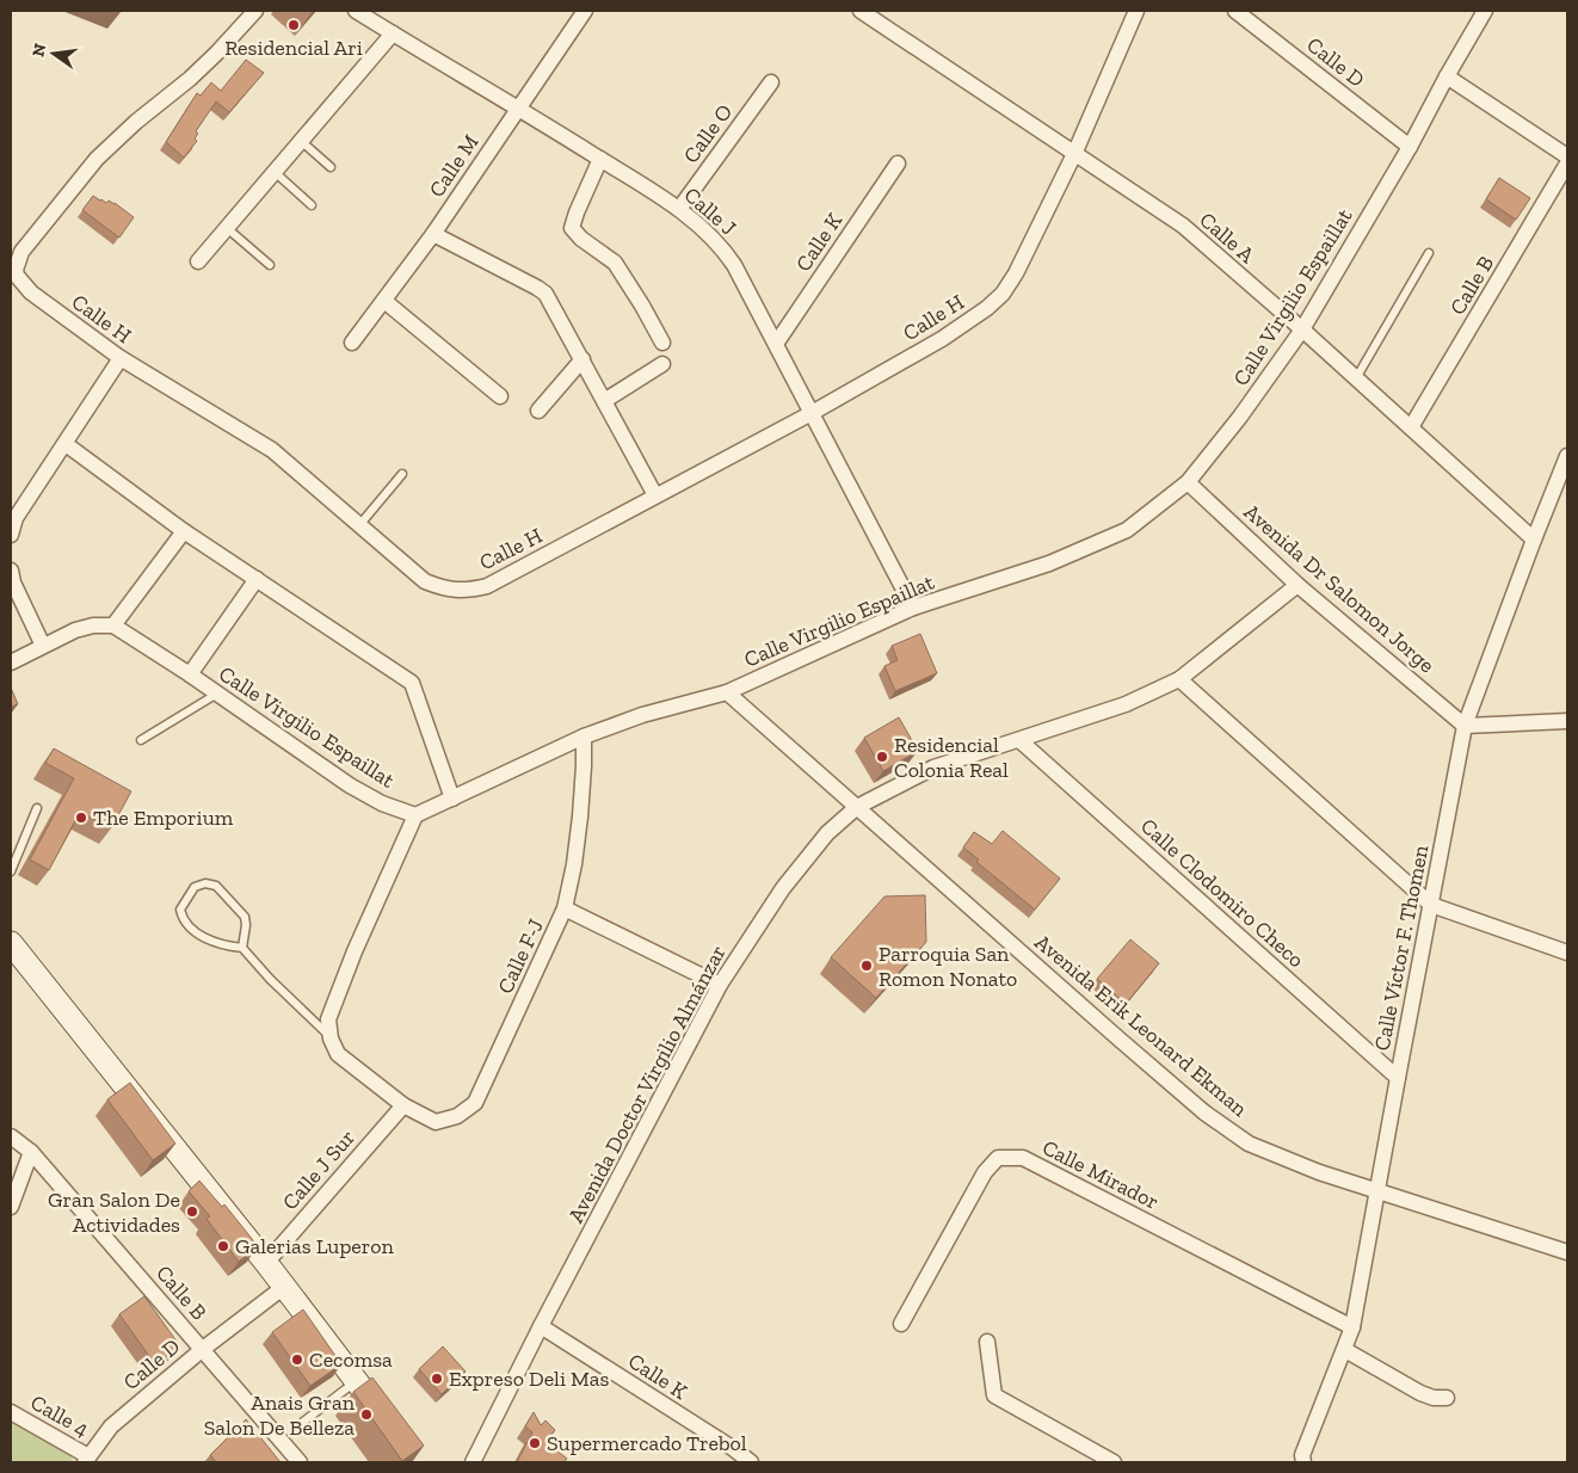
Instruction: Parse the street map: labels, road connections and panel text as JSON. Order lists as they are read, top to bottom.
{
  "streets": {
    "street": [
      "Calle D",
      "Calle O",
      "Calle M",
      "Calle J",
      "Calle A",
      "Calle K",
      "Calle B",
      "Calle Virgilio Espaillat",
      "Calle H",
      "Avenida Dr Salomon Jorge",
      "Calle Clodomiro Checo",
      "Calle Víctor F. Thomen",
      "Calle F-J",
      "Avenida Erik Leonard Ekman",
      "Avenida Doctor Virgilio Almánzar",
      "Calle J Sur",
      "Calle Mirador",
      "Calle 4"
    ]
  },
  "crossings": [
    ["Calle D", "Calle B"],
    ["Calle D", "Calle Virgilio Espaillat"],
    ["Calle D", "Calle 4"],
    ["Calle O", "Calle J"],
    ["Calle M", "Calle J"],
    ["Calle J", "Calle K"],
    ["Calle J", "Calle Virgilio Espaillat"],
    ["Calle J", "Calle H"],
    ["Calle A", "Calle B"],
    ["Calle A", "Calle Virgilio Espaillat"],
    ["Calle A", "Calle H"],
    ["Calle A", "Calle Víctor F. Thomen"],
    ["Calle K", "Avenida Doctor Virgilio Almánzar"],
    ["Calle Virgilio Espaillat", "Avenida Dr Salomon Jorge"],
    ["Calle Virgilio Espaillat", "Calle F-J"],
    ["Calle Virgilio Espaillat", "Avenida Erik Leonard Ekman"],
    ["Avenida Dr Salomon Jorge", "Calle Víctor F. Thomen"],
    ["Avenida Dr Salomon Jorge", "Avenida Doctor Virgilio Almánzar"],
    ["Calle Clodomiro Checo", "Calle Víctor F. Thomen"],
    ["Calle Clodomiro Checo", "Avenida Doctor Virgilio Almánzar"],
    ["Calle Víctor F. Thomen", "Avenida Erik Leonard Ekman"],
    ["Calle Víctor F. Thomen", "Calle Mirador"],
    ["Calle F-J", "Calle J Sur"],
    ["Avenida Erik Leonard Ekman", "Avenida Doctor Virgilio Almánzar"]
  ],
  "places": [
    "Residencial Ari",
    "Residencial Colonia Real",
    "The Emporium",
    "Parroquia San Romon Nonato",
    "Gran Salon De Actividades",
    "Galerias Luperon",
    "Cecomsa",
    "Expreso Deli Mas",
    "Anais Gran Salon De Belleza",
    "Supermercado Trebol"
  ],
  "north": "left"
}
